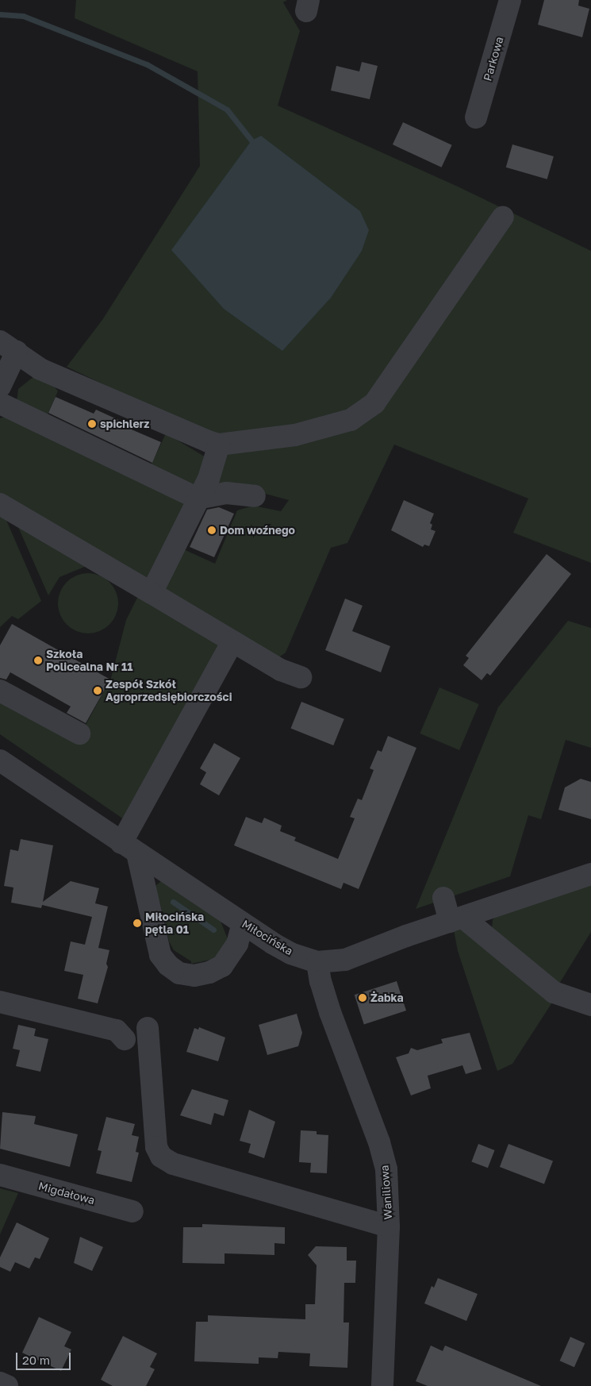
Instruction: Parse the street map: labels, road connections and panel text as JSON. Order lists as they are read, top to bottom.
{
  "streets": {
    "street": [
      "Parkowa",
      "Miłocińska",
      "Waniliowa",
      "Migdałowa"
    ]
  },
  "crossings": [
    ["Miłocińska", "Waniliowa"]
  ],
  "places": [
    "spichlerz",
    "Dom woźnego",
    "Szkoła Policealna Nr 11",
    "Zespół Szkół Agroprzedsiębiorczości",
    "Miłocińska pętla 01",
    "Żabka"
  ],
  "scale_bar": "20 m"
}
